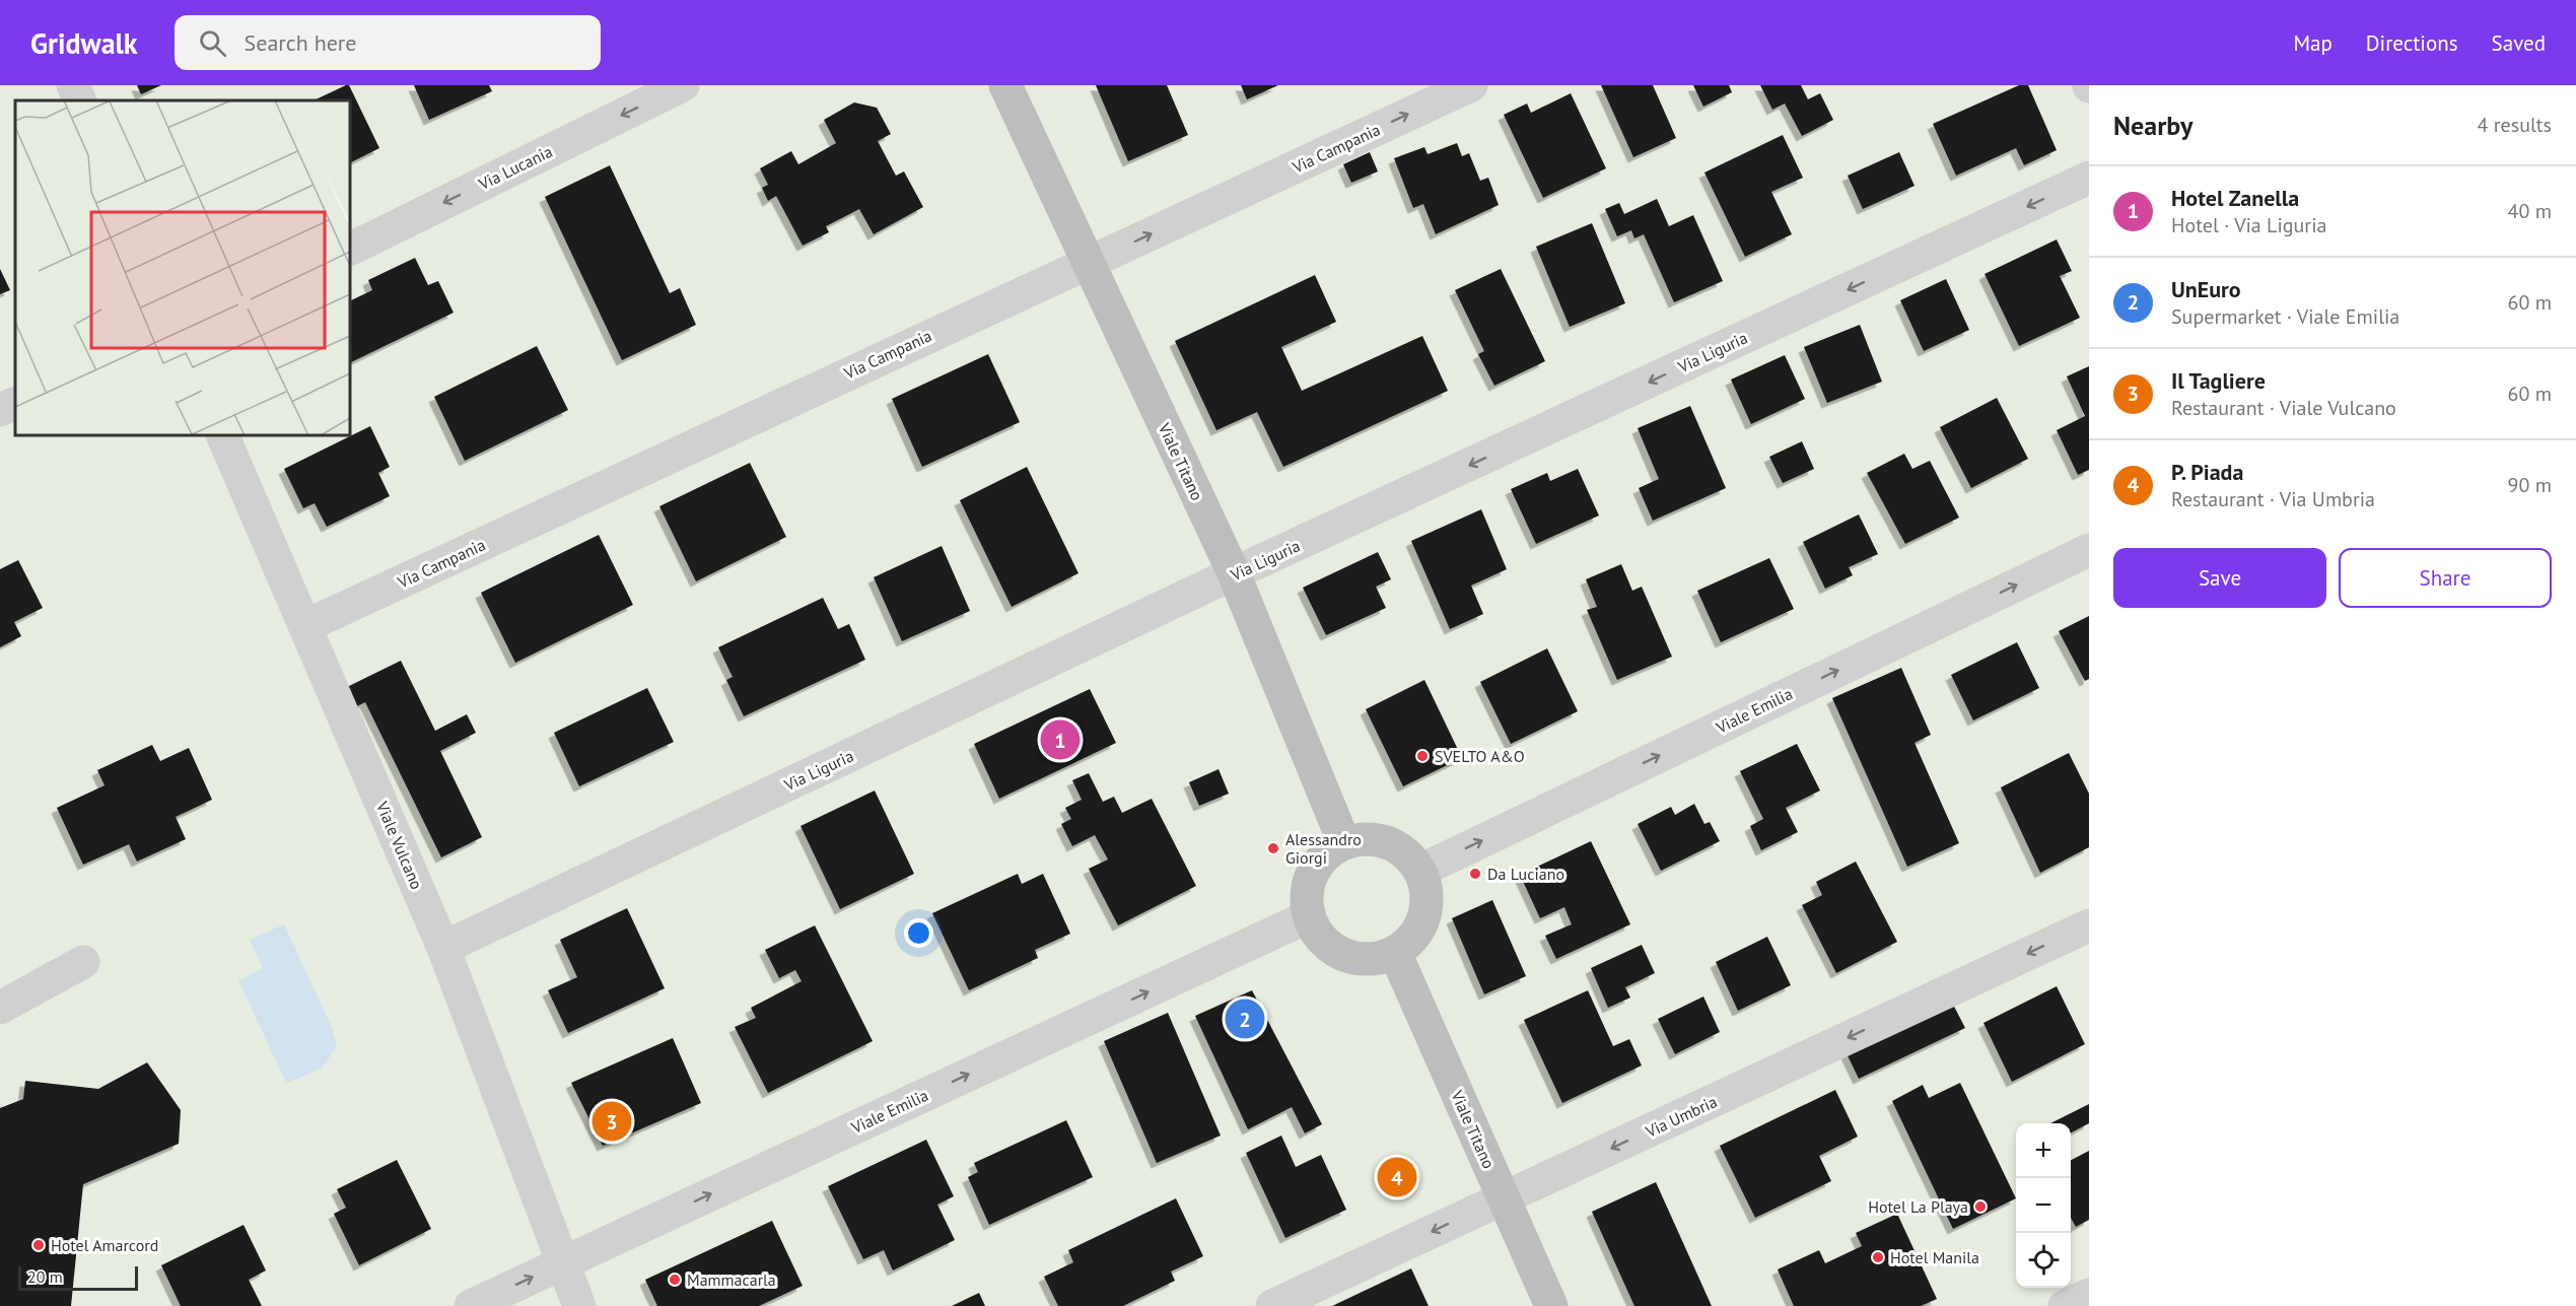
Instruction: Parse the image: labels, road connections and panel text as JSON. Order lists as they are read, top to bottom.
{
  "streets": {
    "street": [
      "Via Campania",
      "Via Lucania",
      "Via Liguria",
      "Viale Titano",
      "Viale Emilia",
      "Viale Vulcano",
      "Via Umbria"
    ]
  },
  "crossings": [
    ["Via Campania", "Viale Titano"],
    ["Via Campania", "Viale Vulcano"],
    ["Via Liguria", "Viale Titano"],
    ["Via Liguria", "Viale Vulcano"],
    ["Viale Titano", "Viale Emilia"],
    ["Viale Titano", "Via Umbria"],
    ["Viale Emilia", "Viale Vulcano"]
  ],
  "one_way": [
    "Via Lucania",
    "Via Liguria",
    "Viale Emilia",
    "Via Umbria"
  ],
  "places": [
    "SVELTO A&O",
    "Alessandro Giorgi",
    "Da Luciano",
    "Hotel La Playa",
    "Hotel Amarcord",
    "Hotel Manila",
    "Mammacarla"
  ],
  "scale_bar": "20 m",
  "page": {
    "header": "Gridwalk",
    "search": "Search here",
    "nav": ["Map", "Directions", "Saved"],
    "heading": ["Nearby", "4 results"],
    "list": [
      {
        "mark": "1",
        "name": "Hotel Zanella",
        "note": "Hotel · Via Liguria",
        "value": "40 m"
      },
      {
        "mark": "2",
        "name": "UnEuro",
        "note": "Supermarket · Viale Emilia",
        "value": "60 m"
      },
      {
        "mark": "3",
        "name": "Il Tagliere",
        "note": "Restaurant · Viale Vulcano",
        "value": "60 m"
      },
      {
        "mark": "4",
        "name": "P. Piada",
        "note": "Restaurant · Via Umbria",
        "value": "90 m"
      }
    ],
    "buttons": ["Save", "Share"],
    "pins": [
      "1",
      "2",
      "3",
      "4"
    ],
    "map_buttons": ["+", "−"],
    "scale": "20 m"
  }
}
